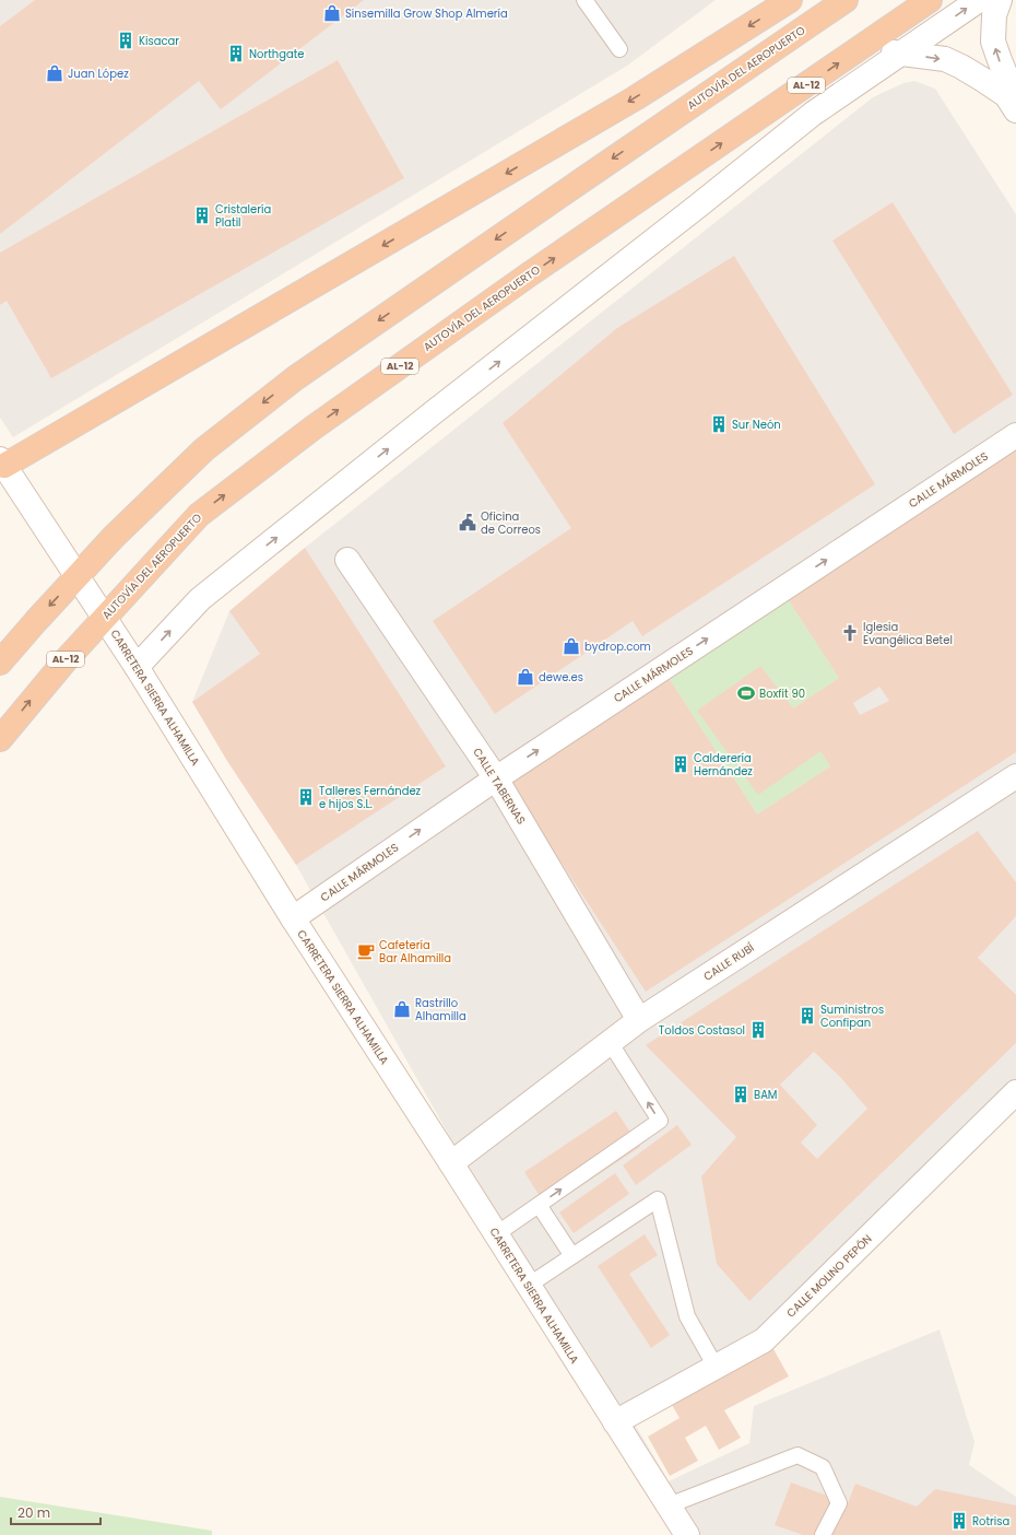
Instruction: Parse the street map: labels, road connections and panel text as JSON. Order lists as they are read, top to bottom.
{
  "streets": {
    "highway": ["AUTOVÍA DEL AEROPUERTO", "AL-12"],
    "street": [
      "CALLE MÁRMOLES",
      "CARRETERA SIERRA ALHAMILLA",
      "CALLE TABERNAS",
      "CALLE RUBÍ",
      "CALLE MOLINO PEPÓN"
    ]
  },
  "crossings": [
    ["AUTOVÍA DEL AEROPUERTO", "CARRETERA SIERRA ALHAMILLA"],
    ["CALLE MÁRMOLES", "CARRETERA SIERRA ALHAMILLA"],
    ["CALLE MÁRMOLES", "CALLE TABERNAS"],
    ["CARRETERA SIERRA ALHAMILLA", "CALLE RUBÍ"],
    ["CARRETERA SIERRA ALHAMILLA", "CALLE MOLINO PEPÓN"],
    ["CALLE TABERNAS", "CALLE RUBÍ"]
  ],
  "one_way": ["CALLE MÁRMOLES"],
  "places": {
    "shop": [
      "Sinsemilla Grow Shop Almería",
      "Juan López",
      "bydrop.com",
      "dewe.es",
      "Rastrillo Alhamilla"
    ],
    "building": [
      "Kisacar",
      "Northgate",
      "Cristalería Platil",
      "Sur Neón",
      "Calderería Hernández",
      "Talleres Fernández e hijos S.L.",
      "Suministros Confipan",
      "Toldos Costasol",
      "BAM",
      "Rotrisa"
    ],
    "public building": ["Oficina de Correos"],
    "church": ["Iglesia Evangélica Betel"],
    "sports": ["Boxfit 90"],
    "cafe": ["Cafetería Bar Alhamilla"]
  },
  "scale_bar": "20 m"
}
